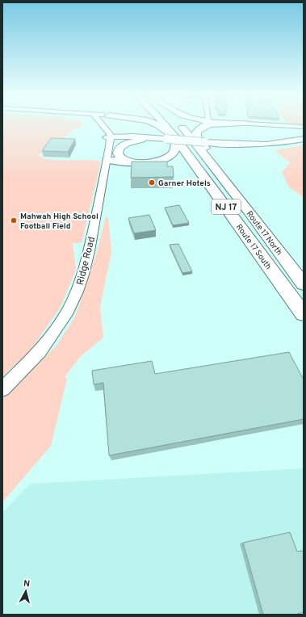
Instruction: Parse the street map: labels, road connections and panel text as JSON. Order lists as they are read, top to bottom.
{
  "streets": {
    "highway": ["NJ 17", "Route 17 North", "Route 17 South"],
    "street": ["Ridge Road"]
  },
  "places": ["Garner Hotels", "Mahwah High School Football Field"],
  "north": "top"
}
